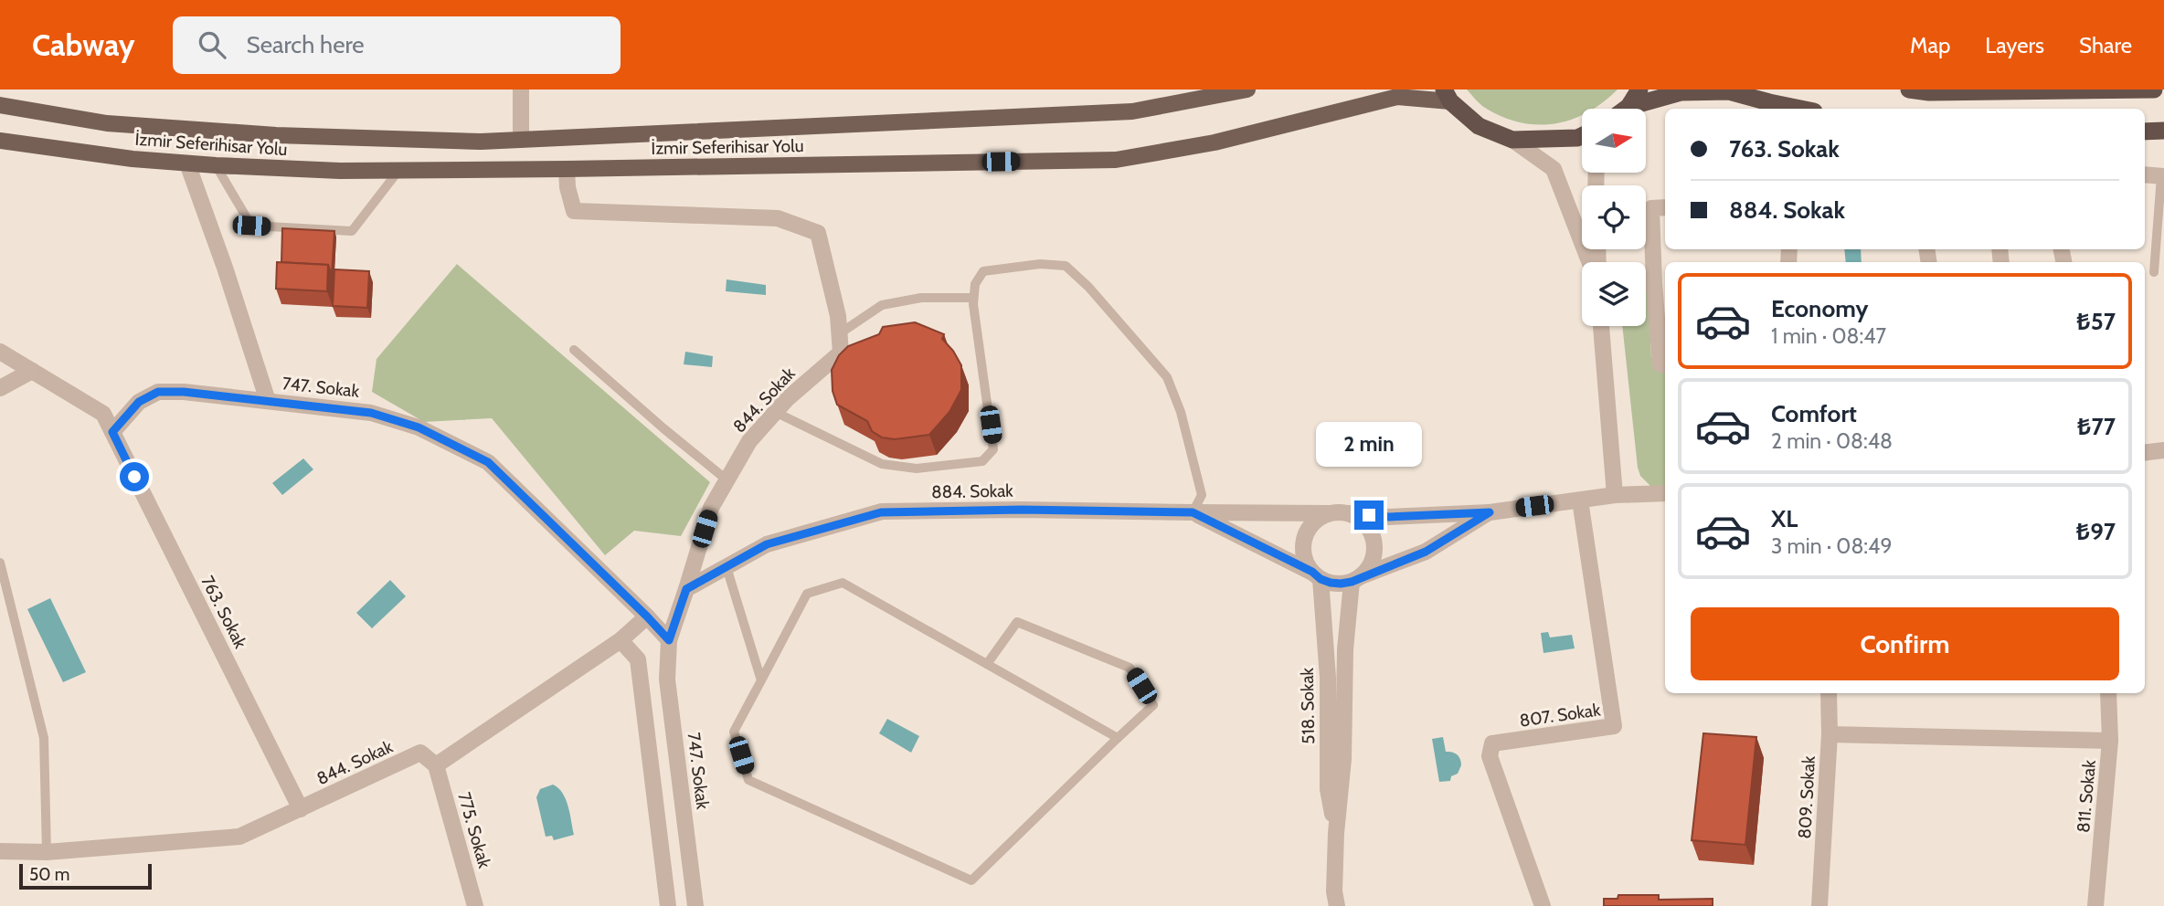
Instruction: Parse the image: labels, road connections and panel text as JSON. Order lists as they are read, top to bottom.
{
  "streets": {
    "main road": ["İzmir Seferihisar Yolu"],
    "street": [
      "747. Sokak",
      "844. Sokak",
      "884. Sokak",
      "763. Sokak",
      "518. Sokak",
      "807. Sokak",
      "811. Sokak",
      "809. Sokak",
      "775. Sokak"
    ]
  },
  "crossings": [
    ["747. Sokak", "763. Sokak"],
    ["844. Sokak", "884. Sokak"],
    ["844. Sokak", "763. Sokak"],
    ["844. Sokak", "775. Sokak"],
    ["884. Sokak", "518. Sokak"]
  ],
  "scale_bar": "50 m",
  "north": "right",
  "page": {
    "header": "Cabway",
    "search": "Search here",
    "nav": ["Map", "Layers", "Share"],
    "banner": ["763. Sokak", "884. Sokak"],
    "list": [
      {
        "name": "Economy",
        "note": "1 min · 08:47",
        "value": "₺57"
      },
      {
        "name": "Comfort",
        "note": "2 min · 08:48",
        "value": "₺77"
      },
      {
        "name": "XL",
        "note": "3 min · 08:49",
        "value": "₺97"
      }
    ],
    "bubble": "2 min",
    "buttons": "Confirm",
    "scale": "50 m"
  }
}
